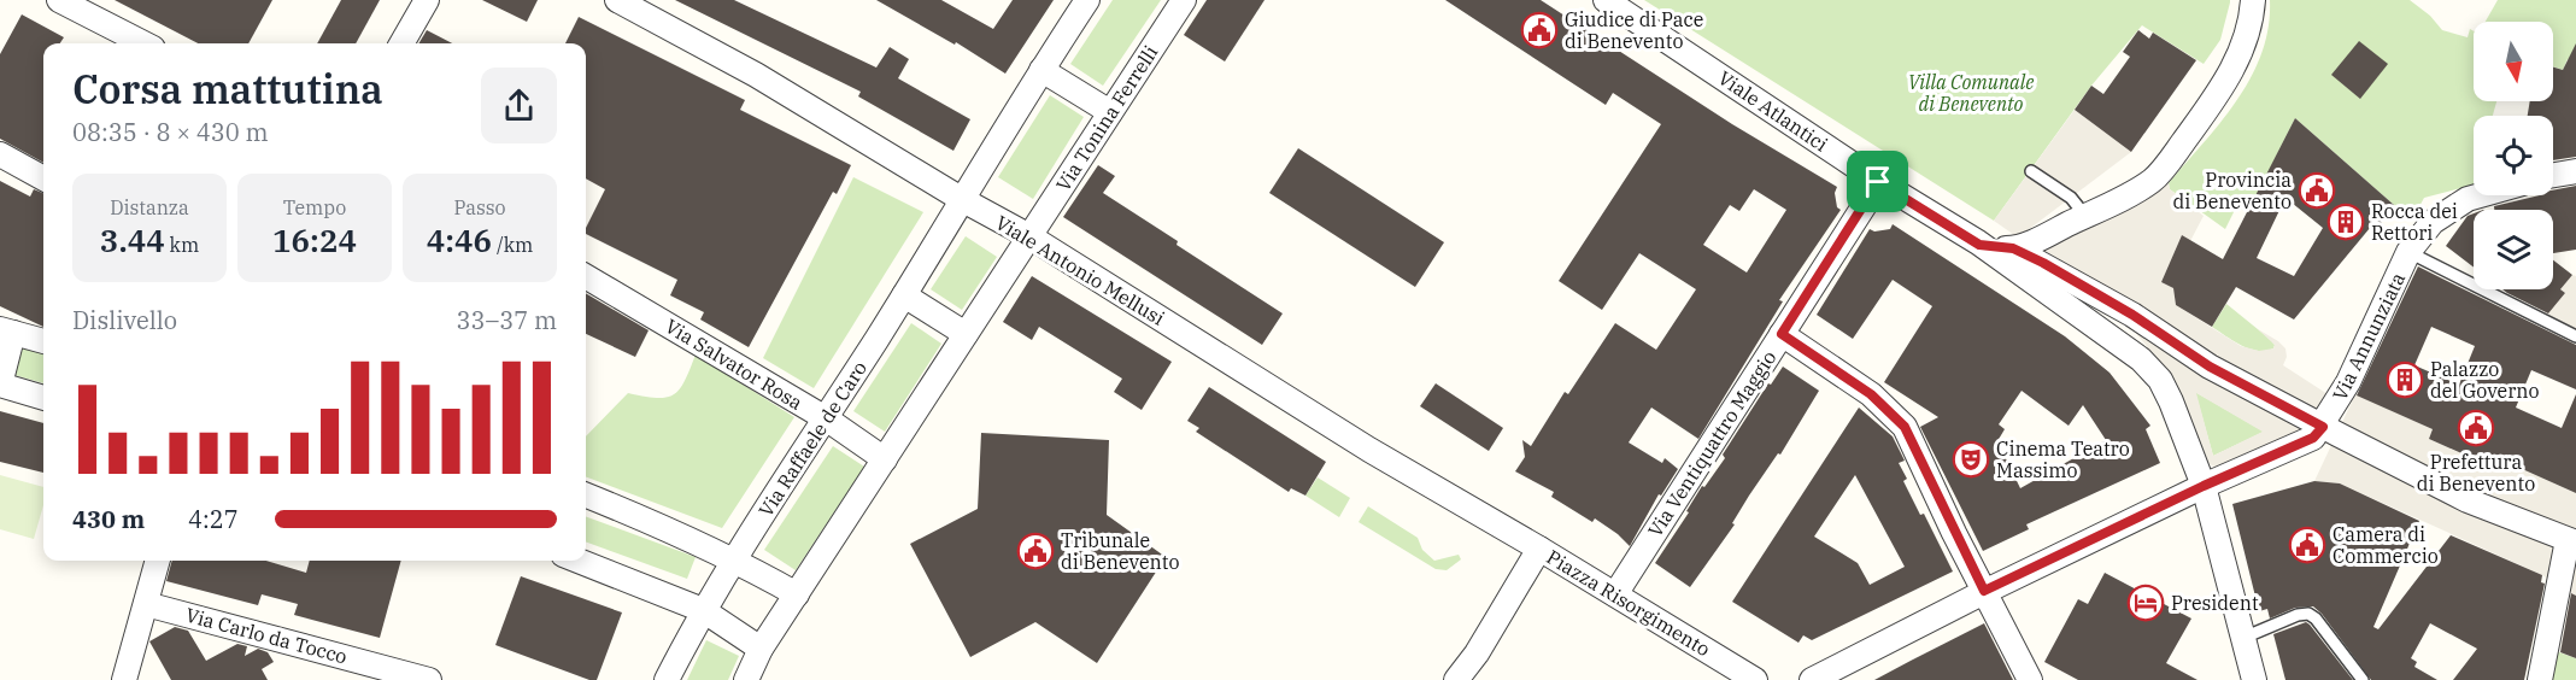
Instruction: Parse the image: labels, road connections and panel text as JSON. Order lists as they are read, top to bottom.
{
  "streets": {
    "street": [
      "Viale Atlantici",
      "Via Tonina Ferrelli",
      "Viale Antonio Mellusi",
      "Via Annunziata",
      "Via Salvator Rosa",
      "Via Raffaele de Caro",
      "Via Ventiquattro Maggio",
      "Piazza Risorgimento",
      "Via Carlo da Tocco"
    ]
  },
  "crossings": [
    ["Viale Atlantici", "Via Ventiquattro Maggio"],
    ["Via Tonina Ferrelli", "Viale Antonio Mellusi"],
    ["Viale Antonio Mellusi", "Via Raffaele de Caro"],
    ["Viale Antonio Mellusi", "Piazza Risorgimento"],
    ["Via Salvator Rosa", "Via Raffaele de Caro"],
    ["Via Ventiquattro Maggio", "Piazza Risorgimento"]
  ],
  "parks": ["Villa Comunale di Benevento"],
  "places": {
    "public building": [
      "Giudice di Pace di Benevento",
      "Provincia di Benevento",
      "Prefettura di Benevento",
      "Camera di Commercio",
      "Tribunale di Benevento"
    ],
    "building": ["Rocca dei Rettori", "Palazzo del Governo"],
    "theatre": ["Cinema Teatro Massimo"],
    "hotel": ["President"]
  },
  "north": "bottom",
  "page": {
    "heading": ["Corsa mattutina", "08:35 · 8 × 430 m"],
    "stats": [
      ["Distanza", "3.44 km"],
      ["Tempo", "16:24"],
      ["Passo", "4:46 /km"]
    ],
    "chart": ["Dislivello", "33–37 m"],
    "list": [
      {
        "name": "430 m",
        "note": "4:27"
      }
    ]
  }
}
